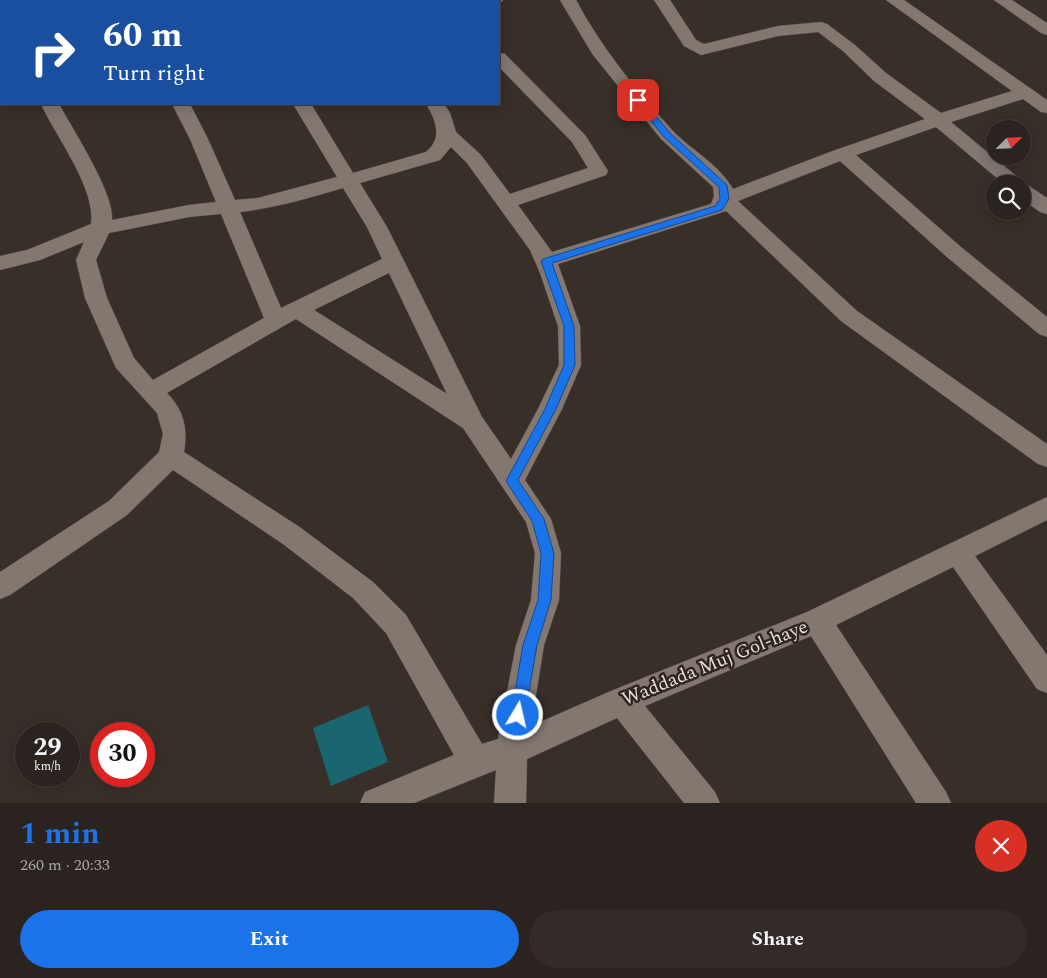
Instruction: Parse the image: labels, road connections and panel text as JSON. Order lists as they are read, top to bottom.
{
  "streets": {
    "street": ["Waddada Muj Gol-haye"]
  },
  "north": "top right",
  "page": {
    "turn": ["60 m", "Turn right"],
    "speed": "29 km/h",
    "limit": "30",
    "heading": ["1 min", "260 m · 20:33"],
    "buttons": ["Exit", "Share"]
  }
}
